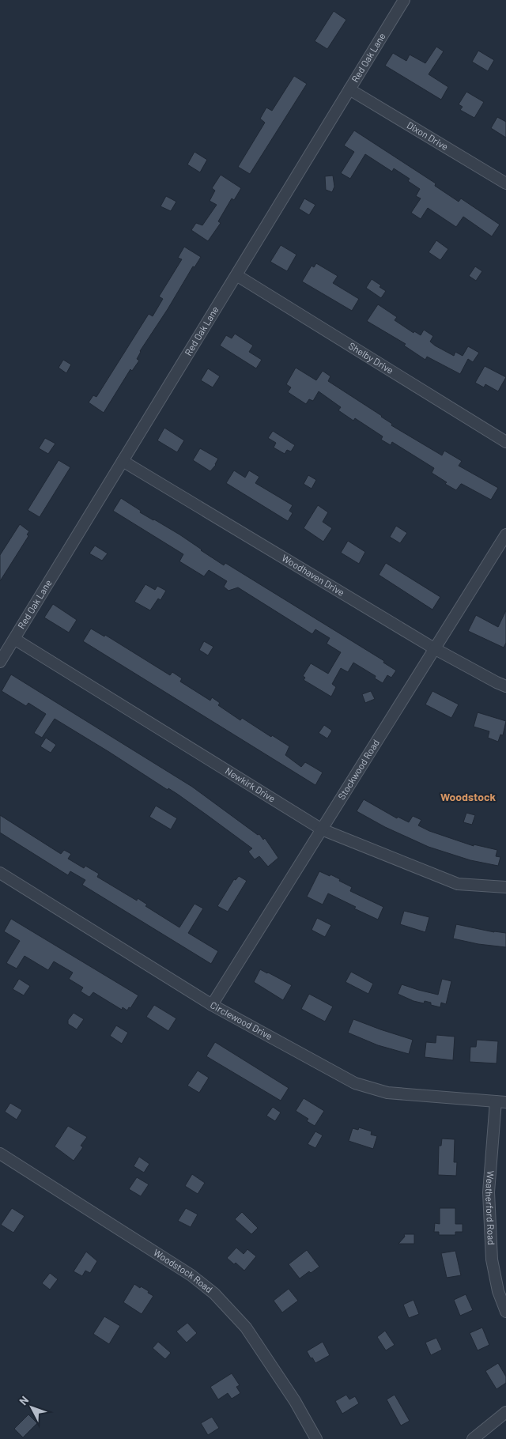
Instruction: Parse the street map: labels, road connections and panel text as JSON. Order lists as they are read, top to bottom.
{
  "streets": {
    "street": [
      "Red Oak Lane",
      "Dixon Drive",
      "Shelby Drive",
      "Woodhaven Drive",
      "Stockwood Road",
      "Newkirk Drive",
      "Circlewood Drive",
      "Weatherford Road",
      "Woodstock Road"
    ]
  },
  "crossings": [
    ["Red Oak Lane", "Dixon Drive"],
    ["Red Oak Lane", "Shelby Drive"],
    ["Red Oak Lane", "Woodhaven Drive"],
    ["Red Oak Lane", "Newkirk Drive"],
    ["Woodhaven Drive", "Stockwood Road"],
    ["Stockwood Road", "Newkirk Drive"],
    ["Stockwood Road", "Circlewood Drive"],
    ["Circlewood Drive", "Weatherford Road"]
  ],
  "districts": ["Woodstock"],
  "north": "top left"
}
